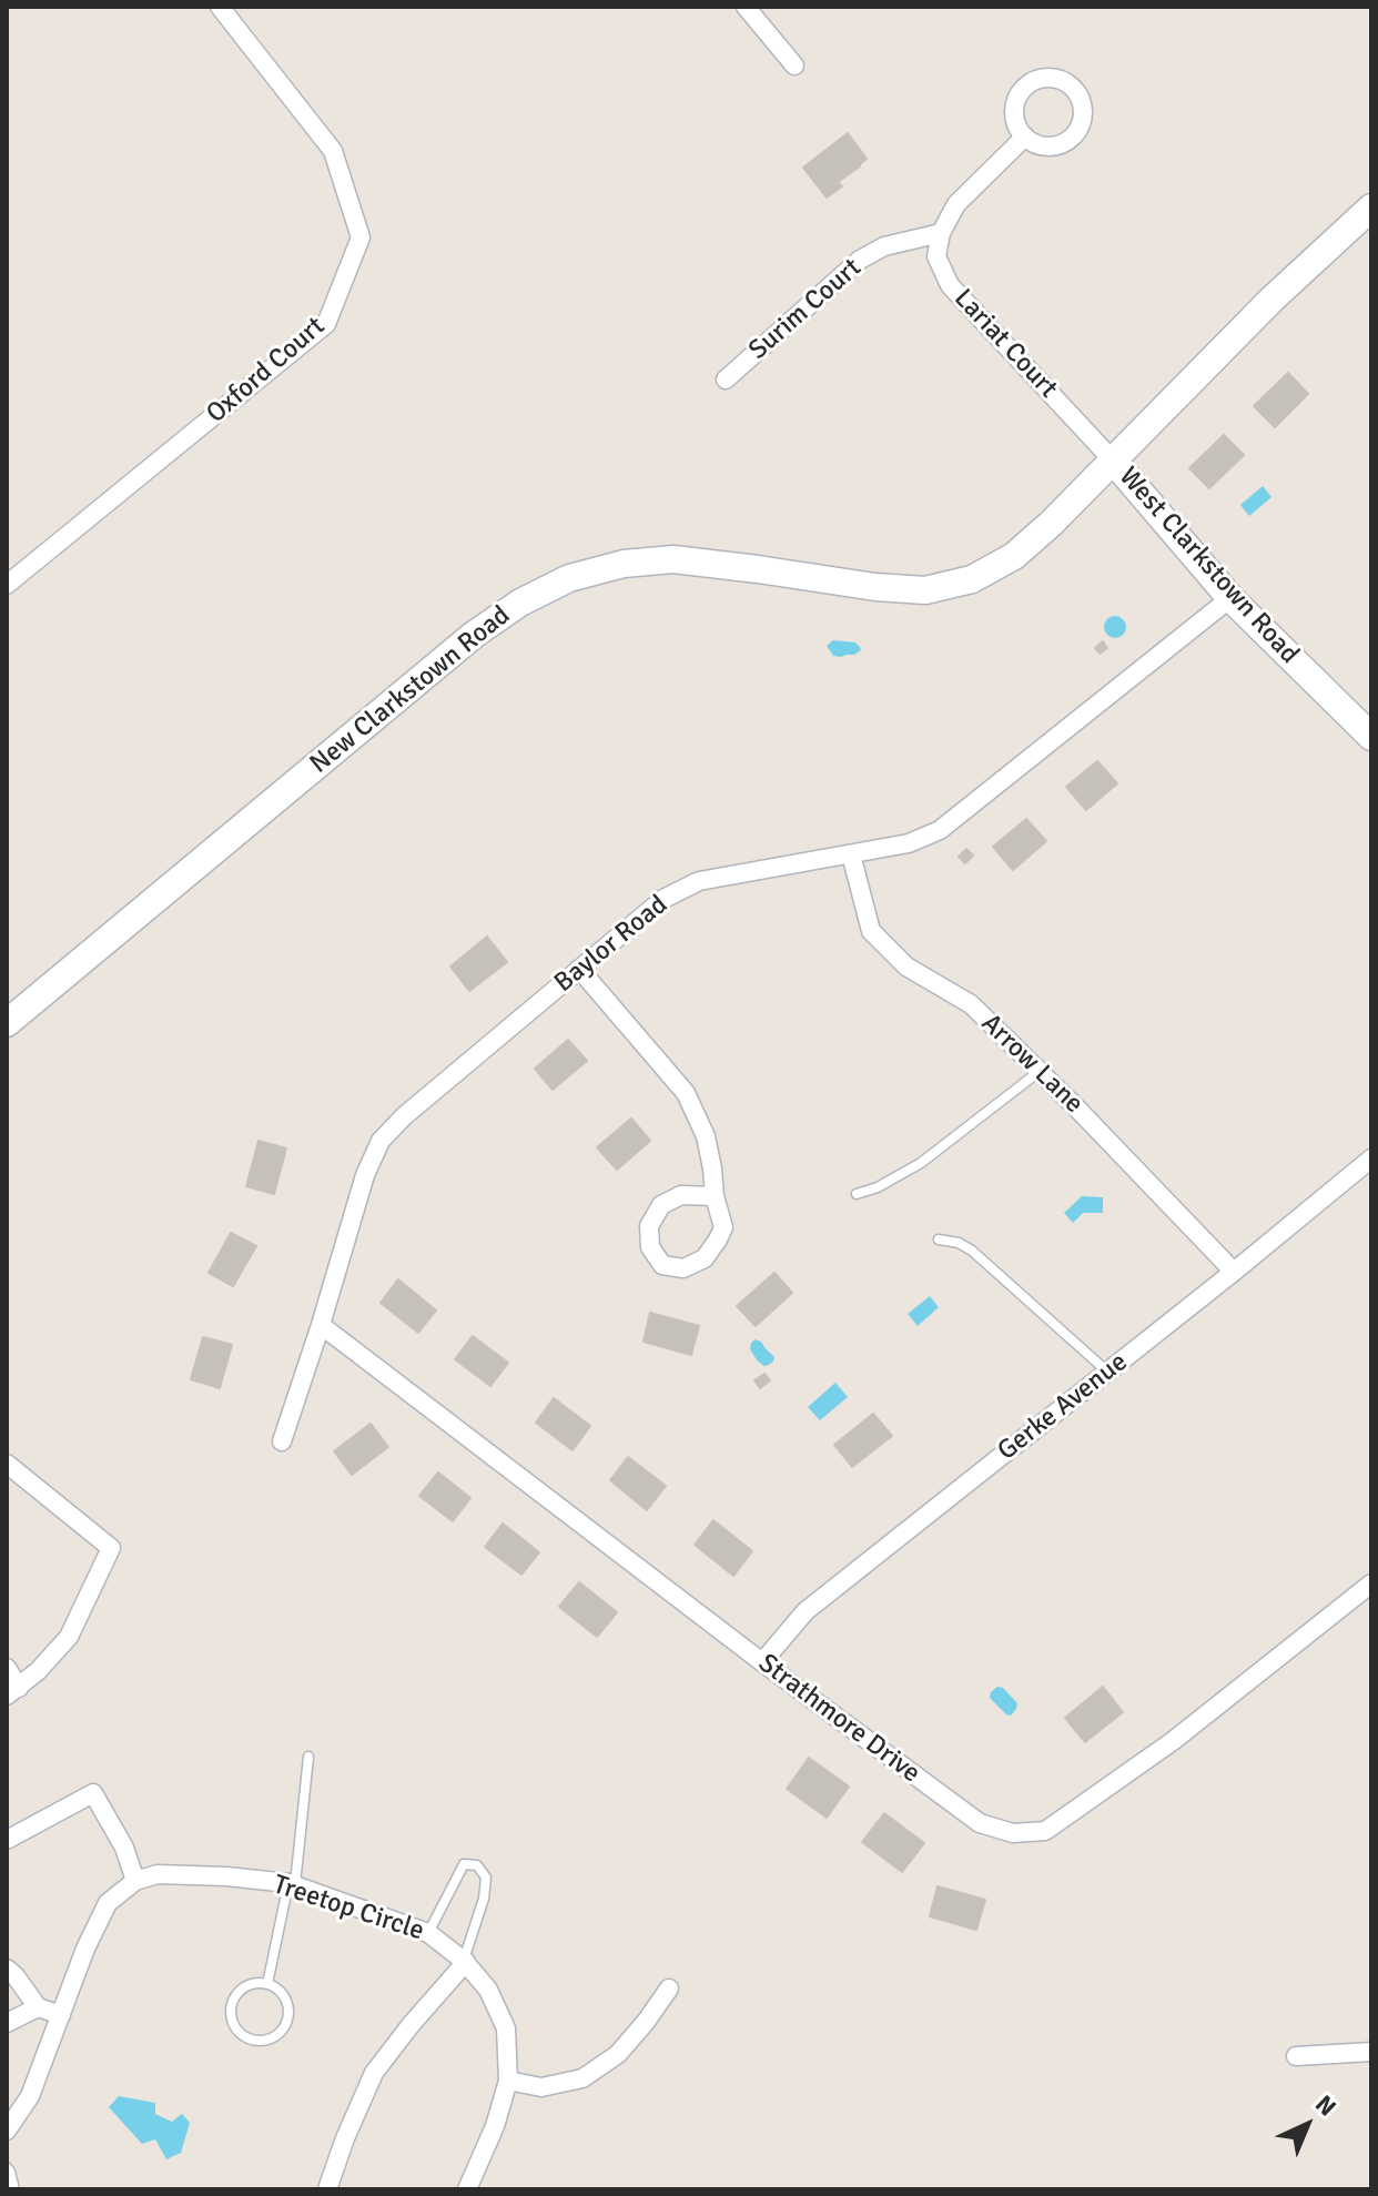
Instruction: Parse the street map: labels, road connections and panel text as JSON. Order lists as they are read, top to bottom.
{
  "streets": {
    "street": [
      "Surim Court",
      "Lariat Court",
      "Oxford Court",
      "West Clarkstown Road",
      "New Clarkstown Road",
      "Baylor Road",
      "Arrow Lane",
      "Gerke Avenue",
      "Strathmore Drive",
      "Treetop Circle"
    ]
  },
  "crossings": [
    ["Surim Court", "Lariat Court"],
    ["Lariat Court", "West Clarkstown Road"],
    ["Lariat Court", "New Clarkstown Road"],
    ["West Clarkstown Road", "New Clarkstown Road"],
    ["West Clarkstown Road", "Baylor Road"],
    ["Baylor Road", "Arrow Lane"],
    ["Baylor Road", "Strathmore Drive"],
    ["Arrow Lane", "Gerke Avenue"],
    ["Gerke Avenue", "Strathmore Drive"]
  ],
  "north": "top right"
}
